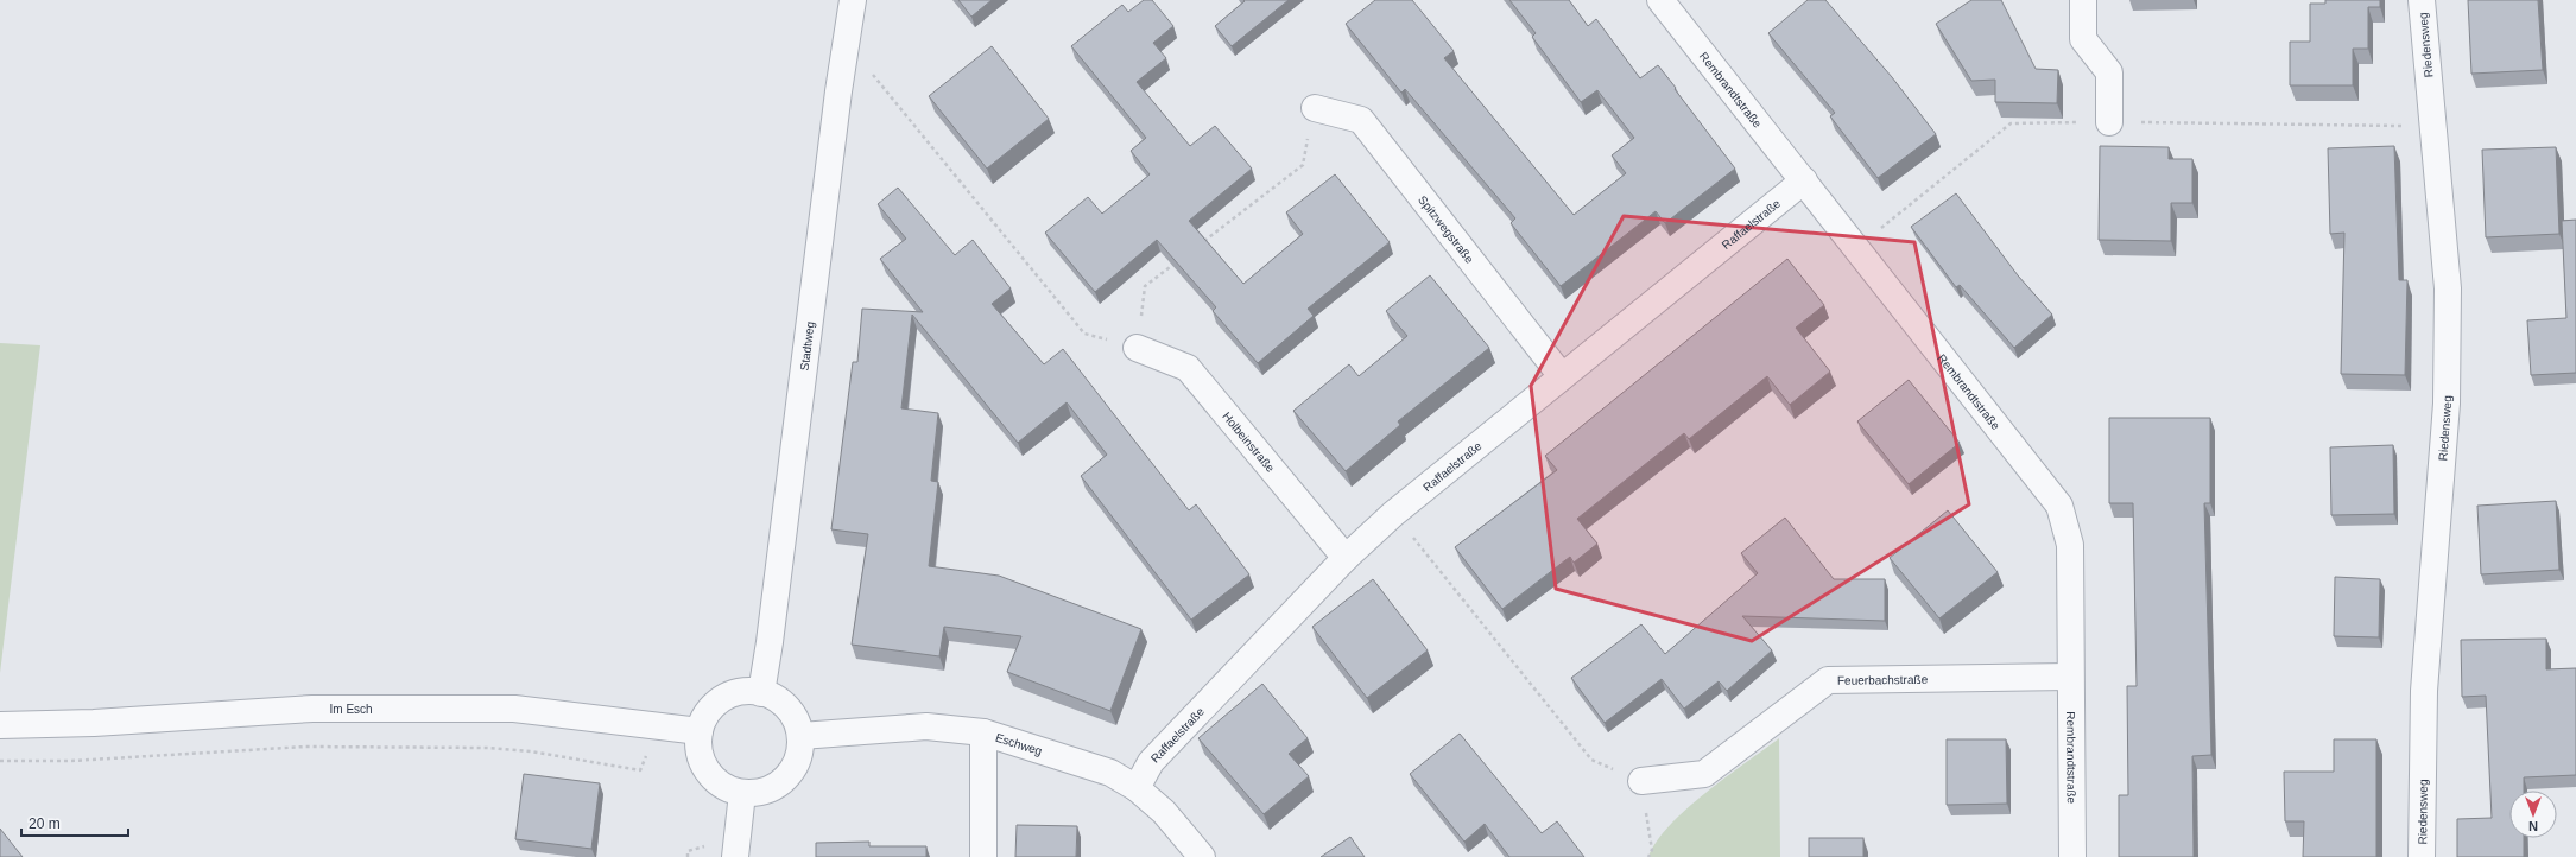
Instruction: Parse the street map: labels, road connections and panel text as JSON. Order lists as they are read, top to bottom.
{
  "streets": {
    "street": [
      "Riedensweg",
      "Rembrandtstraße",
      "Raffaelstraße",
      "Spitzwegstraße",
      "Stadtweg",
      "Holbeinstraße",
      "Feuerbachstraße",
      "Im Esch",
      "Eschweg"
    ]
  },
  "crossings": [
    ["Rembrandtstraße", "Raffaelstraße"],
    ["Rembrandtstraße", "Feuerbachstraße"],
    ["Raffaelstraße", "Spitzwegstraße"],
    ["Raffaelstraße", "Holbeinstraße"],
    ["Raffaelstraße", "Eschweg"],
    ["Stadtweg", "Im Esch"],
    ["Stadtweg", "Eschweg"],
    ["Im Esch", "Eschweg"]
  ],
  "scale_bar": "20 m",
  "north": "bottom"
}
